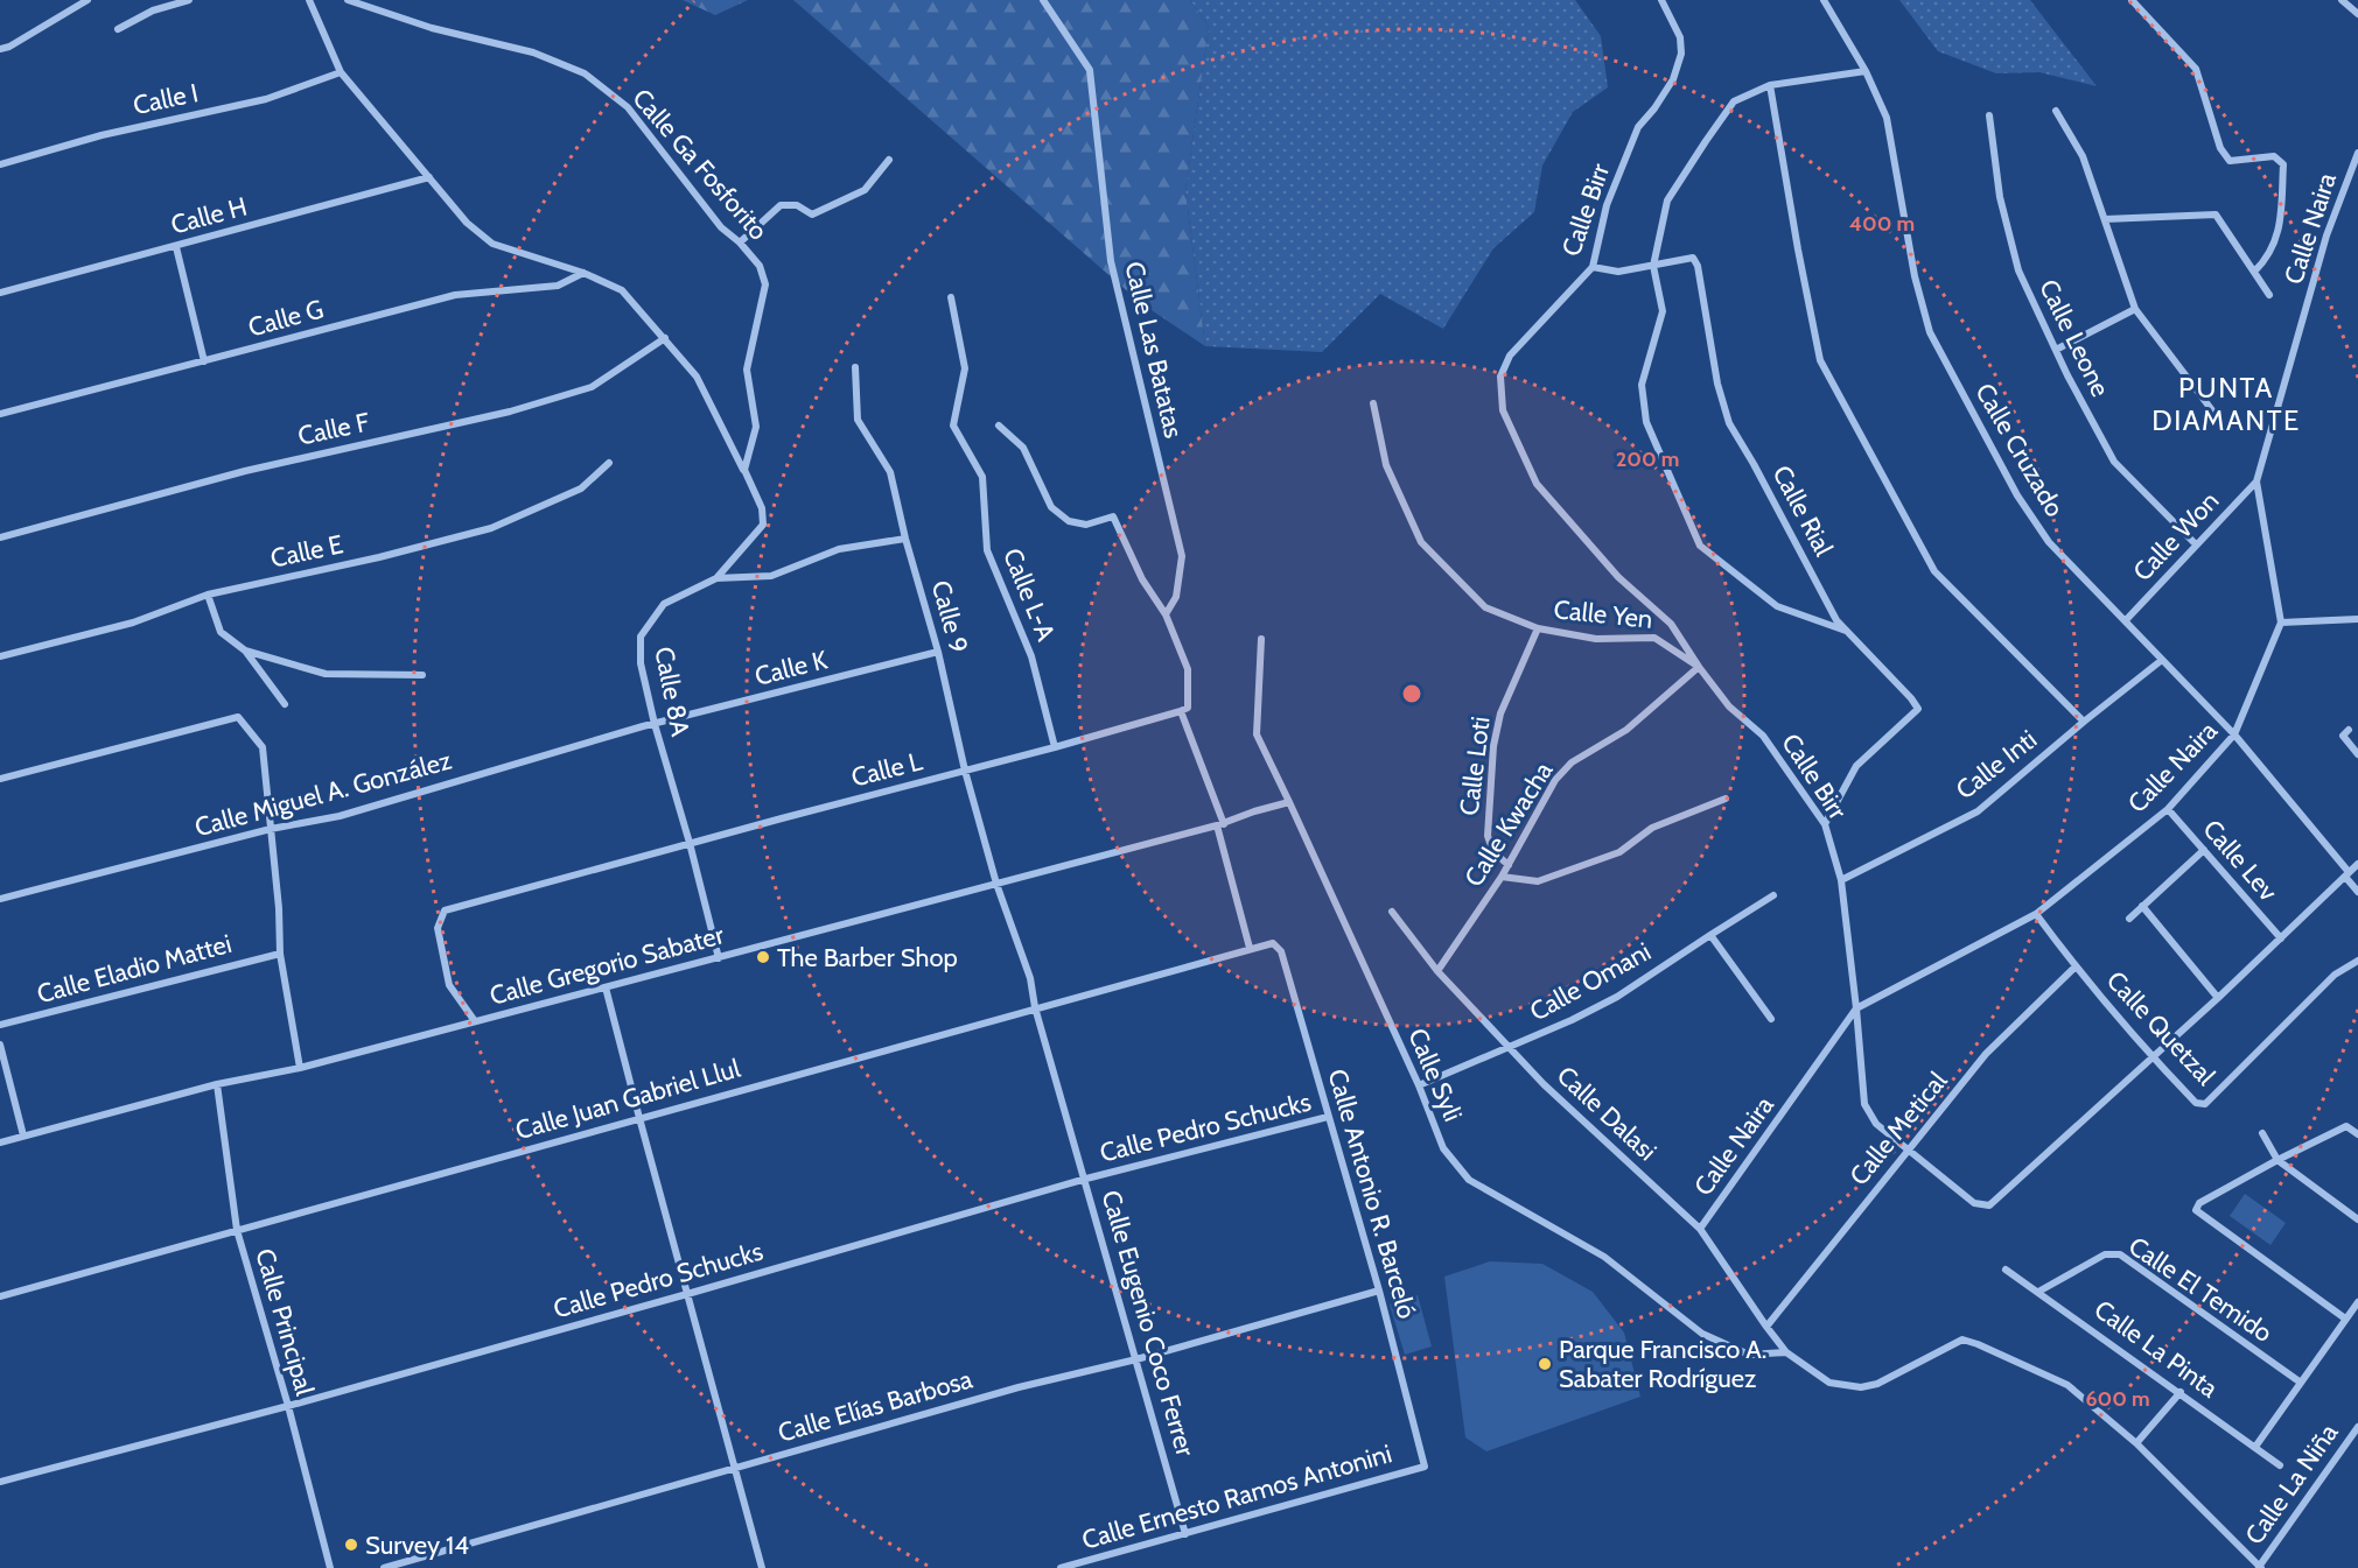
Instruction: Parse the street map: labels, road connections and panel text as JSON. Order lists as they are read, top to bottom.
{
  "streets": {
    "street": [
      "Calle I",
      "Calle Ga Fosforito",
      "Calle Birr",
      "Calle H",
      "Calle Naira",
      "Calle G",
      "Calle Leone",
      "Calle Las Batatas",
      "Calle F",
      "Calle Cruzado",
      "Calle Rial",
      "Calle Won",
      "Calle E",
      "Calle L-A",
      "Calle Yen",
      "Calle 9",
      "Calle K",
      "Calle 8A",
      "Calle Inti",
      "Calle Loti",
      "Calle L",
      "Calle Miguel A. González",
      "Calle Kwacha",
      "Calle Lev",
      "Calle Gregorio Sabater",
      "Calle Eladio Mattei",
      "Calle Omani",
      "Calle Quetzal",
      "Calle Syli",
      "Calle Juan Gabriel Llul",
      "Calle Dalasi",
      "Calle Pedro Schucks",
      "Calle Metical",
      "Calle Antonio R. Barceló",
      "Calle El Temido",
      "Calle Principal",
      "Calle Eugenio Coco Ferrer",
      "Calle La Pinta",
      "Calle Elías Barbosa",
      "Calle La Niña",
      "Calle Ernesto Ramos Antonini"
    ]
  },
  "crossings": [
    ["Calle Birr", "Calle Naira"],
    ["Calle Birr", "Calle Cruzado"],
    ["Calle Birr", "Calle Rial"],
    ["Calle Birr", "Calle Yen"],
    ["Calle Birr", "Calle Inti"],
    ["Calle Birr", "Calle Kwacha"],
    ["Calle Birr", "Calle Lev"],
    ["Calle Birr", "Calle Quetzal"],
    ["Calle Birr", "Calle Metical"],
    ["Calle Naira", "Calle Cruzado"],
    ["Calle Naira", "Calle Won"],
    ["Calle Naira", "Calle Lev"],
    ["Calle Naira", "Calle Quetzal"],
    ["Calle Naira", "Calle Dalasi"],
    ["Calle Leone", "Calle Won"],
    ["Calle Cruzado", "Calle Won"],
    ["Calle Cruzado", "Calle Inti"],
    ["Calle L-A", "Calle L"],
    ["Calle Yen", "Calle Loti"],
    ["Calle Yen", "Calle Kwacha"],
    ["Calle 9", "Calle K"],
    ["Calle 9", "Calle 8A"],
    ["Calle 9", "Calle L"],
    ["Calle 9", "Calle Gregorio Sabater"],
    ["Calle 9", "Calle Eugenio Coco Ferrer"],
    ["Calle K", "Calle 8A"],
    ["Calle K", "Calle Miguel A. González"],
    ["Calle 8A", "Calle L"],
    ["Calle 8A", "Calle Miguel A. González"],
    ["Calle 8A", "Calle Gregorio Sabater"],
    ["Calle Loti", "Calle Kwacha"],
    ["Calle L", "Calle Gregorio Sabater"],
    ["Calle Kwacha", "Calle Dalasi"],
    ["Calle Gregorio Sabater", "Calle Syli"],
    ["Calle Gregorio Sabater", "Calle Principal"],
    ["Calle Gregorio Sabater", "Calle Eugenio Coco Ferrer"],
    ["Calle Omani", "Calle Syli"],
    ["Calle Omani", "Calle Dalasi"],
    ["Calle Quetzal", "Calle Metical"],
    ["Calle Syli", "Calle Dalasi"],
    ["Calle Juan Gabriel Llul", "Calle Antonio R. Barceló"],
    ["Calle Juan Gabriel Llul", "Calle Principal"],
    ["Calle Juan Gabriel Llul", "Calle Eugenio Coco Ferrer"],
    ["Calle Dalasi", "Calle Metical"],
    ["Calle Dalasi", "Calle La Niña"],
    ["Calle Pedro Schucks", "Calle Antonio R. Barceló"],
    ["Calle Pedro Schucks", "Calle Principal"],
    ["Calle Pedro Schucks", "Calle Eugenio Coco Ferrer"],
    ["Calle Antonio R. Barceló", "Calle Elías Barbosa"],
    ["Calle Antonio R. Barceló", "Calle Ernesto Ramos Antonini"],
    ["Calle El Temido", "Calle La Pinta"],
    ["Calle Eugenio Coco Ferrer", "Calle Elías Barbosa"],
    ["Calle Eugenio Coco Ferrer", "Calle Ernesto Ramos Antonini"]
  ],
  "districts": ["PUNTA DIAMANTE"],
  "places": ["The Barber Shop", "Parque Francisco A. Sabater Rodríguez", "Survey 14"],
  "rings": ["400 m", "200 m", "600 m"]
}
